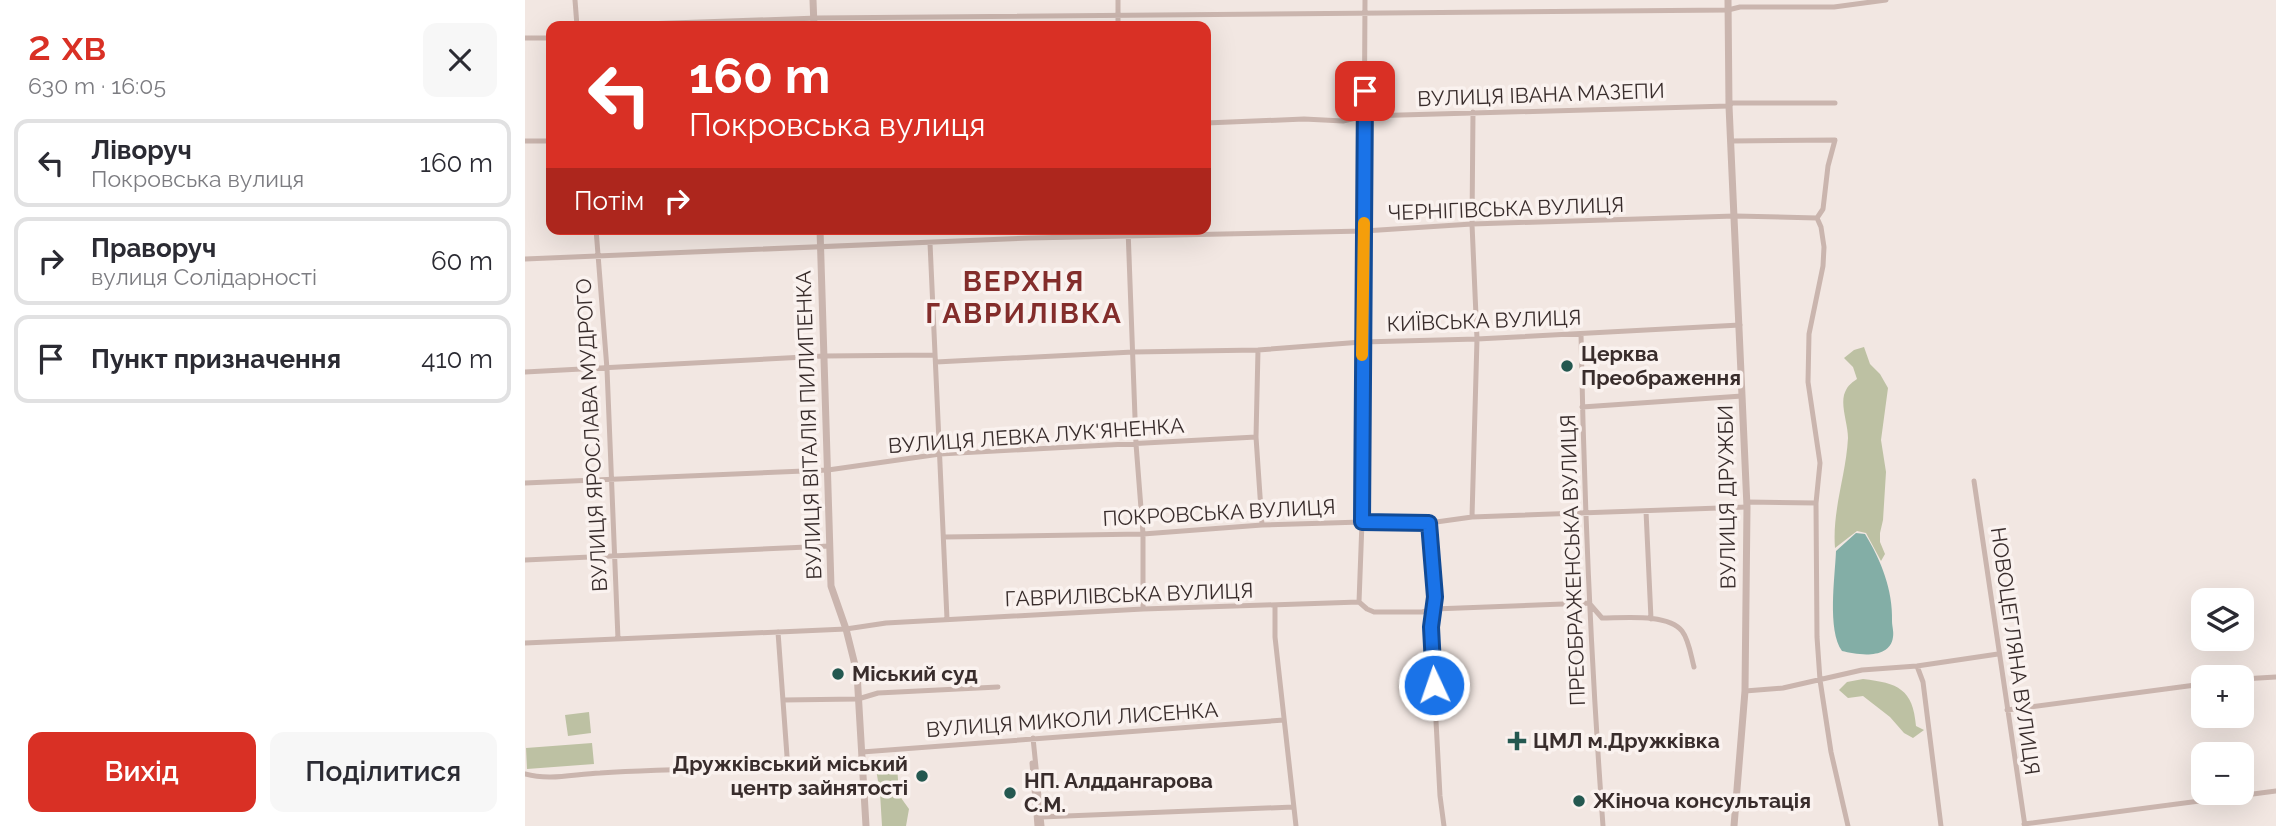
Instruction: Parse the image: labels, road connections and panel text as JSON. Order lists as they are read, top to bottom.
{
  "streets": {
    "street": [
      "ВУЛИЦЯ ІВАНА МАЗЕПИ",
      "ЧЕРНІГІВСЬКА ВУЛИЦЯ",
      "КИЇВСЬКА ВУЛИЦЯ",
      "ВУЛИЦЯ ВІТАЛІЯ ПИЛИПЕНКА",
      "ВУЛИЦЯ ЯРОСЛАВА МУДРОГО",
      "ВУЛИЦЯ ЛЕВКА ЛУК'ЯНЕНКА",
      "ВУЛИЦЯ ДРУЖБИ",
      "ПОКРОВСЬКА ВУЛИЦЯ",
      "ПРЕОБРАЖЕНСЬКА ВУЛИЦЯ",
      "ГАВРИЛІВСЬКА ВУЛИЦЯ",
      "НОВОЦЕГЛЯНА ВУЛИЦЯ",
      "ВУЛИЦЯ МИКОЛИ ЛИСЕНКА"
    ]
  },
  "crossings": [
    ["ВУЛИЦЯ ІВАНА МАЗЕПИ", "ВУЛИЦЯ ДРУЖБИ"],
    ["ЧЕРНІГІВСЬКА ВУЛИЦЯ", "ВУЛИЦЯ ВІТАЛІЯ ПИЛИПЕНКА"],
    ["ЧЕРНІГІВСЬКА ВУЛИЦЯ", "ВУЛИЦЯ ЯРОСЛАВА МУДРОГО"],
    ["ЧЕРНІГІВСЬКА ВУЛИЦЯ", "ВУЛИЦЯ ДРУЖБИ"],
    ["КИЇВСЬКА ВУЛИЦЯ", "ВУЛИЦЯ ДРУЖБИ"],
    ["КИЇВСЬКА ВУЛИЦЯ", "ПРЕОБРАЖЕНСЬКА ВУЛИЦЯ"],
    ["ВУЛИЦЯ ВІТАЛІЯ ПИЛИПЕНКА", "ВУЛИЦЯ ЛЕВКА ЛУК'ЯНЕНКА"],
    ["ВУЛИЦЯ ВІТАЛІЯ ПИЛИПЕНКА", "ГАВРИЛІВСЬКА ВУЛИЦЯ"],
    ["ВУЛИЦЯ ВІТАЛІЯ ПИЛИПЕНКА", "ВУЛИЦЯ МИКОЛИ ЛИСЕНКА"],
    ["ВУЛИЦЯ ЯРОСЛАВА МУДРОГО", "ВУЛИЦЯ ЛЕВКА ЛУК'ЯНЕНКА"],
    ["ВУЛИЦЯ ЯРОСЛАВА МУДРОГО", "ГАВРИЛІВСЬКА ВУЛИЦЯ"],
    ["ВУЛИЦЯ ДРУЖБИ", "ПОКРОВСЬКА ВУЛИЦЯ"],
    ["ПОКРОВСЬКА ВУЛИЦЯ", "ПРЕОБРАЖЕНСЬКА ВУЛИЦЯ"],
    ["ПРЕОБРАЖЕНСЬКА ВУЛИЦЯ", "ГАВРИЛІВСЬКА ВУЛИЦЯ"]
  ],
  "districts": ["ВЕРХНЯ ГАВРИЛІВКА"],
  "places": {
    "other": [
      "Церква Преображення",
      "Міський суд",
      "Дружківський міський центр зайнятості",
      "НП. Алддангарова С.М.",
      "Жіноча консультація"
    ],
    "health": ["ЦМЛ м.Дружківка"]
  },
  "page": {
    "heading": ["2 хв", "630 m · 16:05"],
    "turn": ["160 m", "Покровська вулиця"],
    "list": [
      {
        "name": "Ліворуч",
        "note": "Покровська вулиця",
        "value": "160 m"
      },
      {
        "name": "Праворуч",
        "note": "вулиця Солідарності",
        "value": "60 m"
      },
      {
        "name": "Пункт призначення",
        "value": "410 m"
      }
    ],
    "then": "Потім",
    "map_buttons": ["+", "−"],
    "buttons": ["Вихід", "Поділитися"]
  }
}
